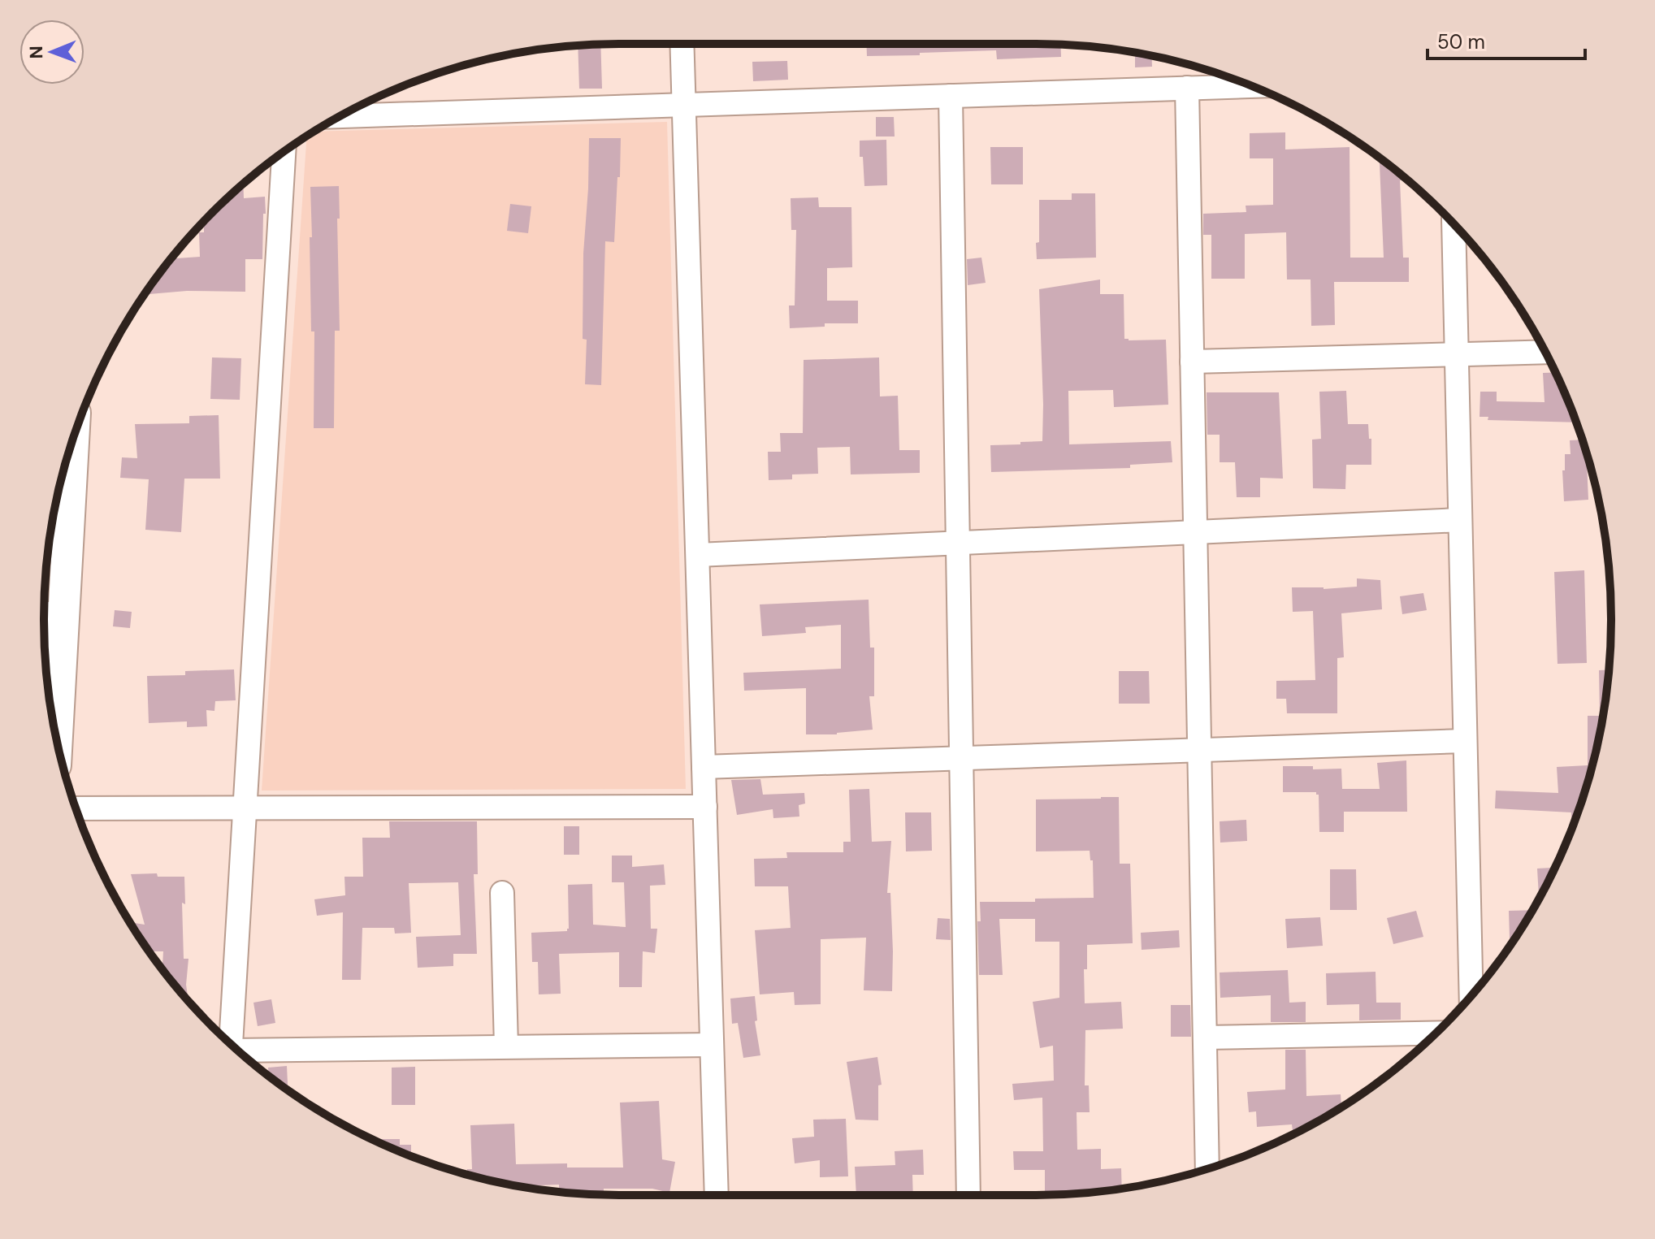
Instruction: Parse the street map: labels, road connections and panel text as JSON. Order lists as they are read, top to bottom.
{
  "scale_bar": "50 m",
  "north": "left"
}
